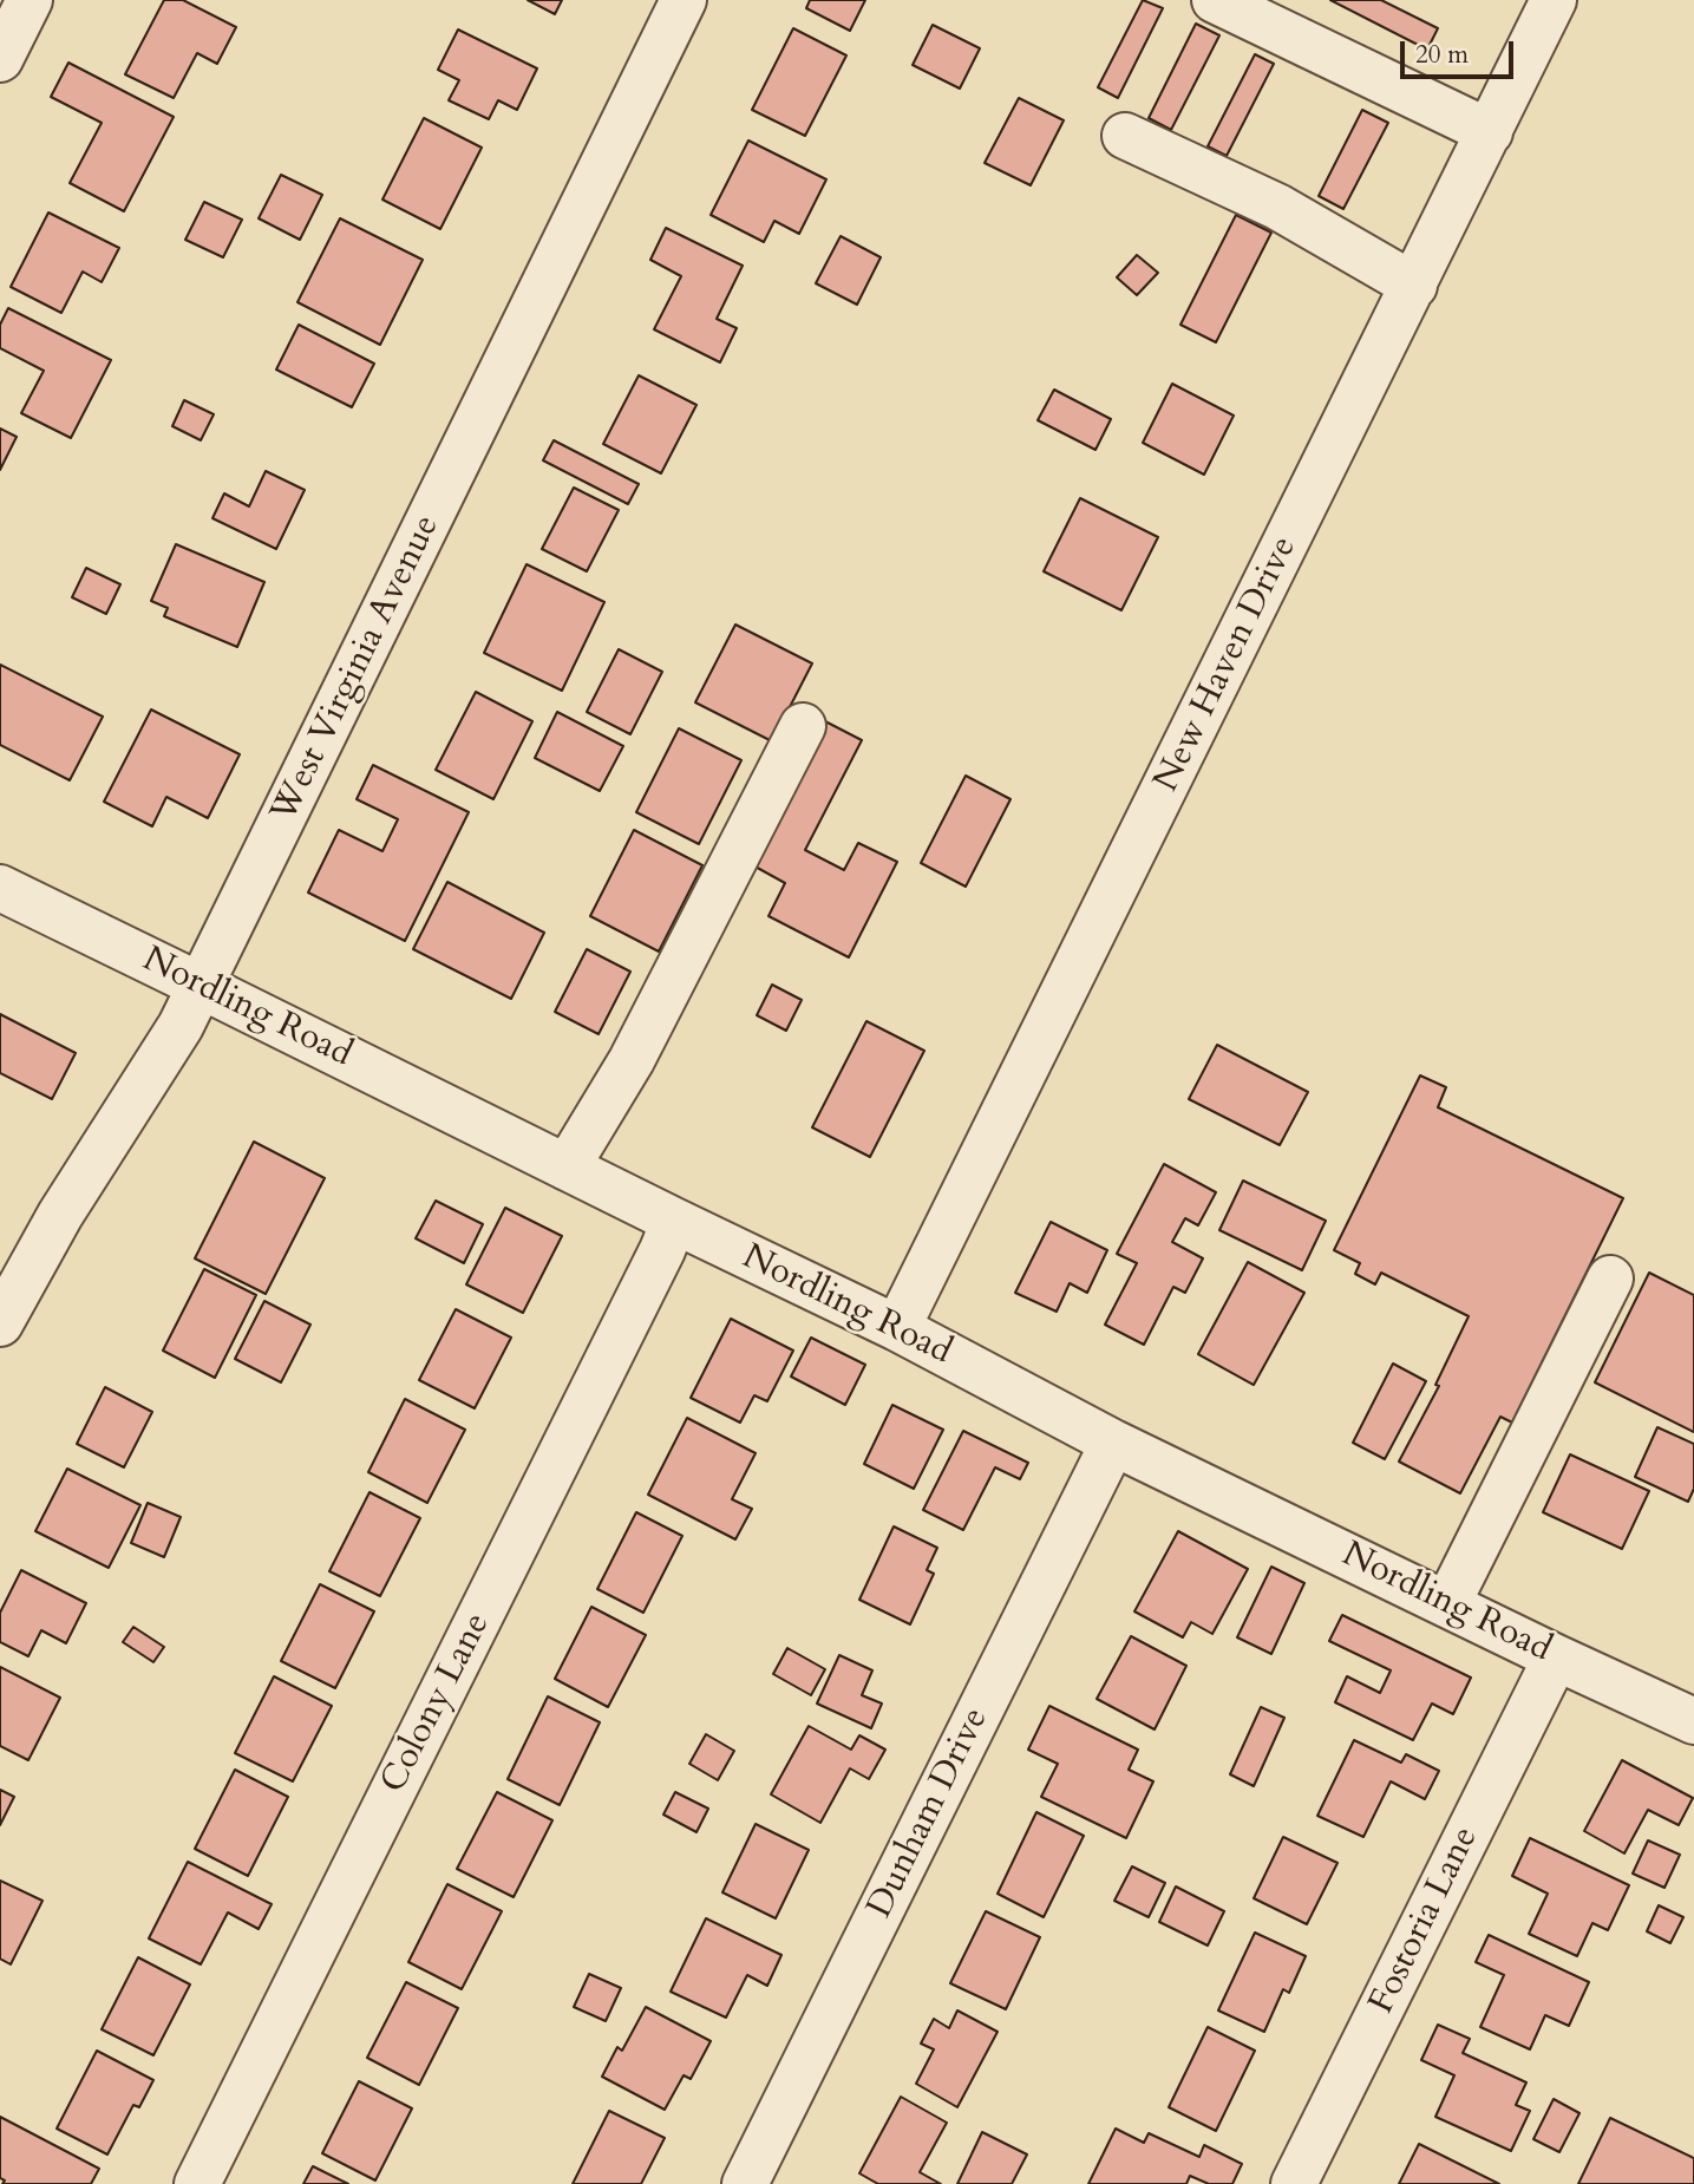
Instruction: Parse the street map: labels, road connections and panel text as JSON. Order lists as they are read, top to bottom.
{
  "streets": {
    "street": [
      "New Haven Drive",
      "West Virginia Avenue",
      "Nordling Road",
      "Colony Lane",
      "Dunham Drive",
      "Fostoria Lane"
    ]
  },
  "crossings": [
    ["New Haven Drive", "Nordling Road"],
    ["West Virginia Avenue", "Nordling Road"],
    ["Nordling Road", "Colony Lane"],
    ["Nordling Road", "Dunham Drive"],
    ["Nordling Road", "Fostoria Lane"]
  ],
  "scale_bar": "20 m"
}
